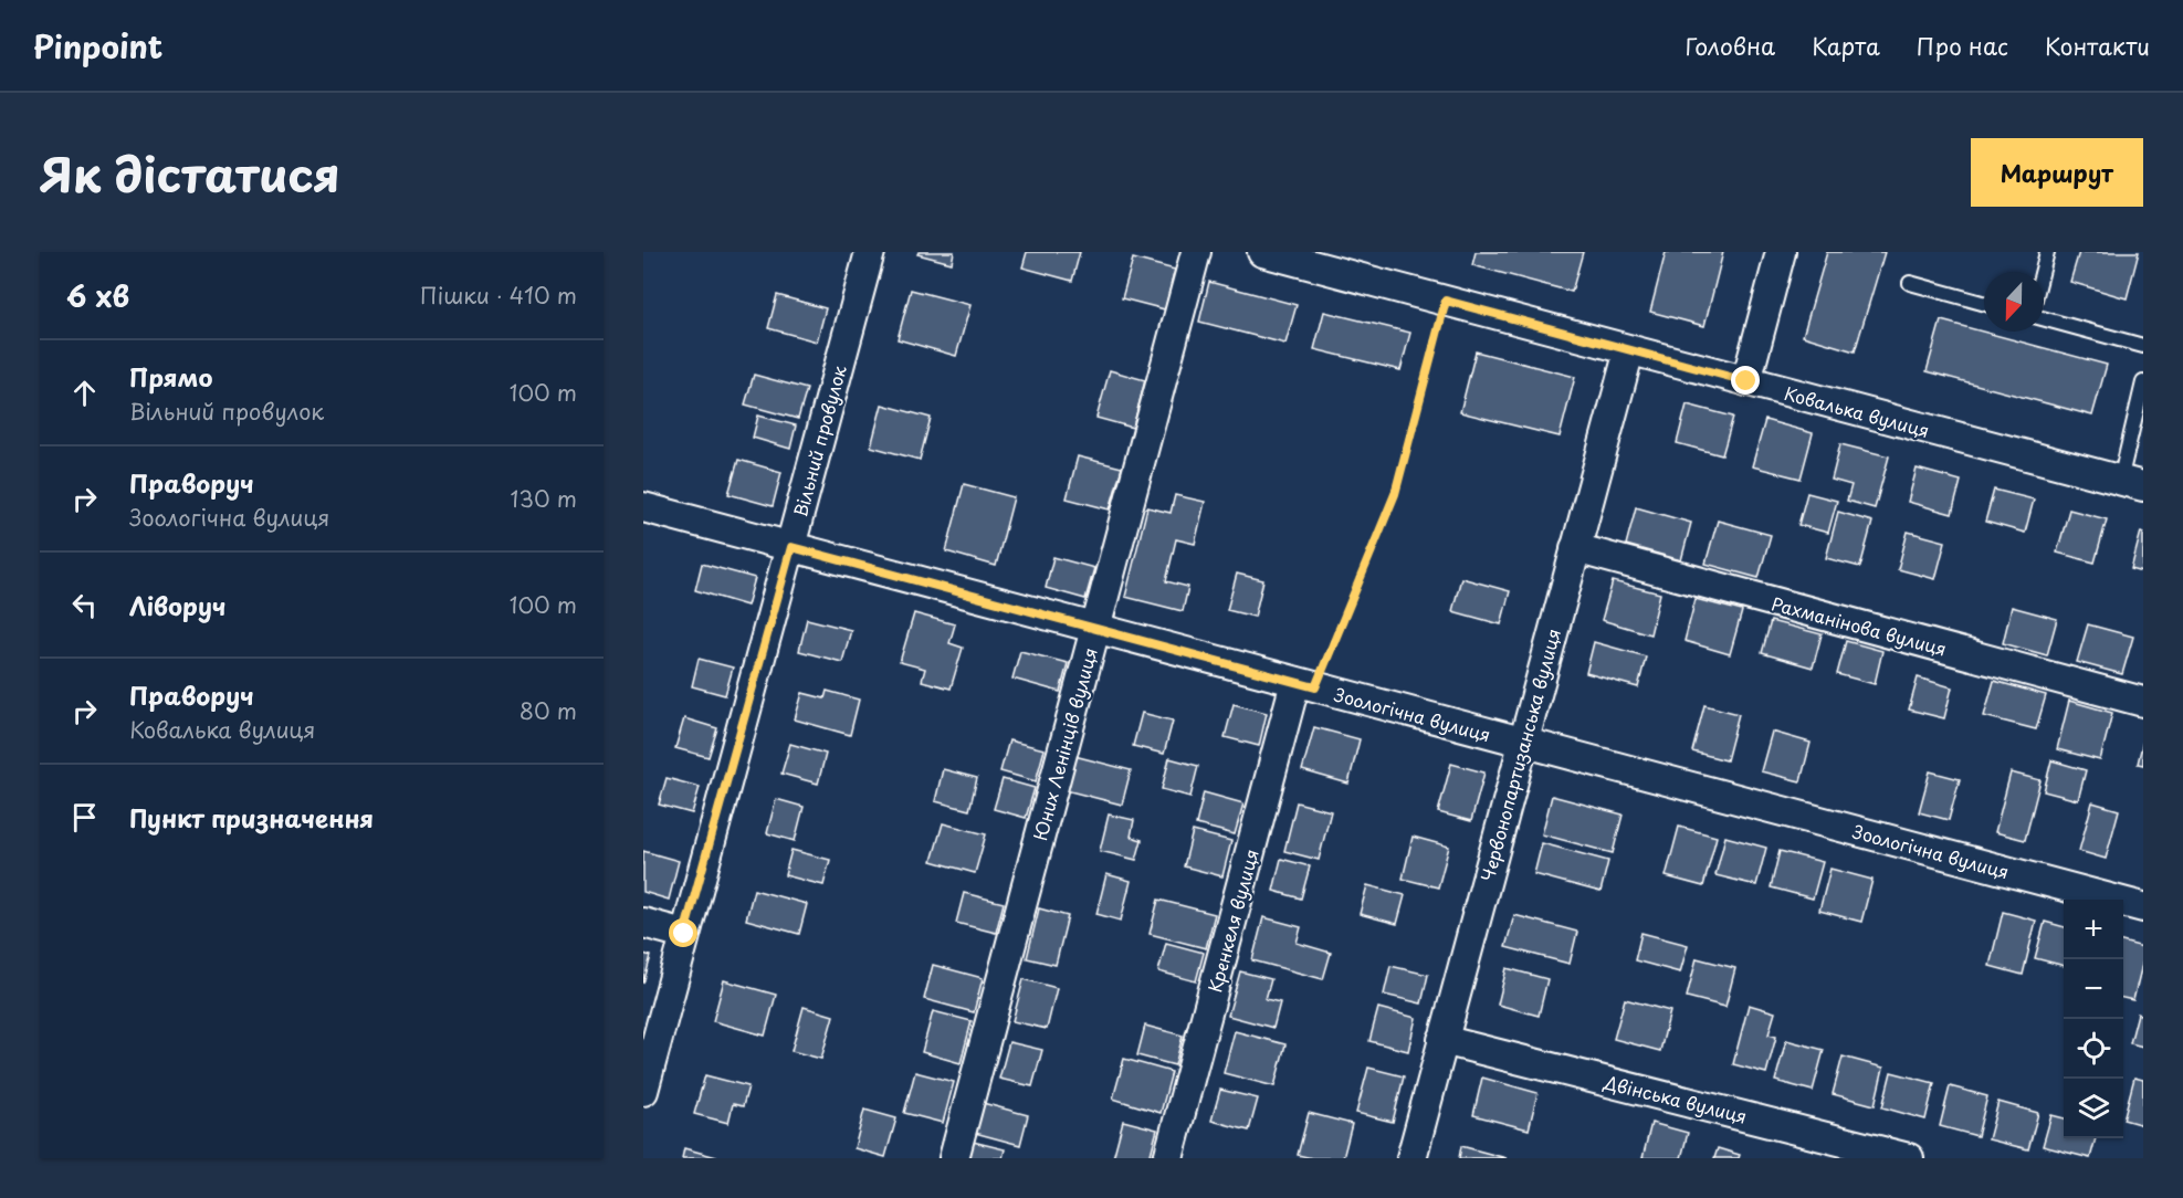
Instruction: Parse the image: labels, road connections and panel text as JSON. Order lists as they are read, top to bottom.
{
  "streets": {
    "street": [
      "Ковалька вулиця",
      "Вільний провулок",
      "Рахманінова вулиця",
      "Зоологічна вулиця",
      "Юних Ленінців вулиця",
      "Червонопартизанська вулиця",
      "Кренкеля вулиця",
      "Двінська вулиця"
    ]
  },
  "crossings": [
    ["Ковалька вулиця", "Червонопартизанська вулиця"],
    ["Вільний провулок", "Зоологічна вулиця"],
    ["Рахманінова вулиця", "Червонопартизанська вулиця"],
    ["Зоологічна вулиця", "Юних Ленінців вулиця"],
    ["Зоологічна вулиця", "Червонопартизанська вулиця"],
    ["Зоологічна вулиця", "Кренкеля вулиця"],
    ["Червонопартизанська вулиця", "Двінська вулиця"]
  ],
  "north": "bottom",
  "page": {
    "header": "Pinpoint",
    "nav": [
      "Головна",
      "Карта",
      "Про нас",
      "Контакти"
    ],
    "title": "Як дістатися",
    "buttons": "Маршрут",
    "heading": ["6 хв", "Пішки · 410 m"],
    "list": [
      ["Прямо", "Вільний провулок", "100 m"],
      ["Праворуч", "Зоологічна вулиця", "130 m"],
      ["Ліворуч", "100 m"],
      ["Праворуч", "Ковалька вулиця", "80 m"],
      "Пункт призначення"
    ],
    "map_buttons": ["+", "−"]
  }
}
